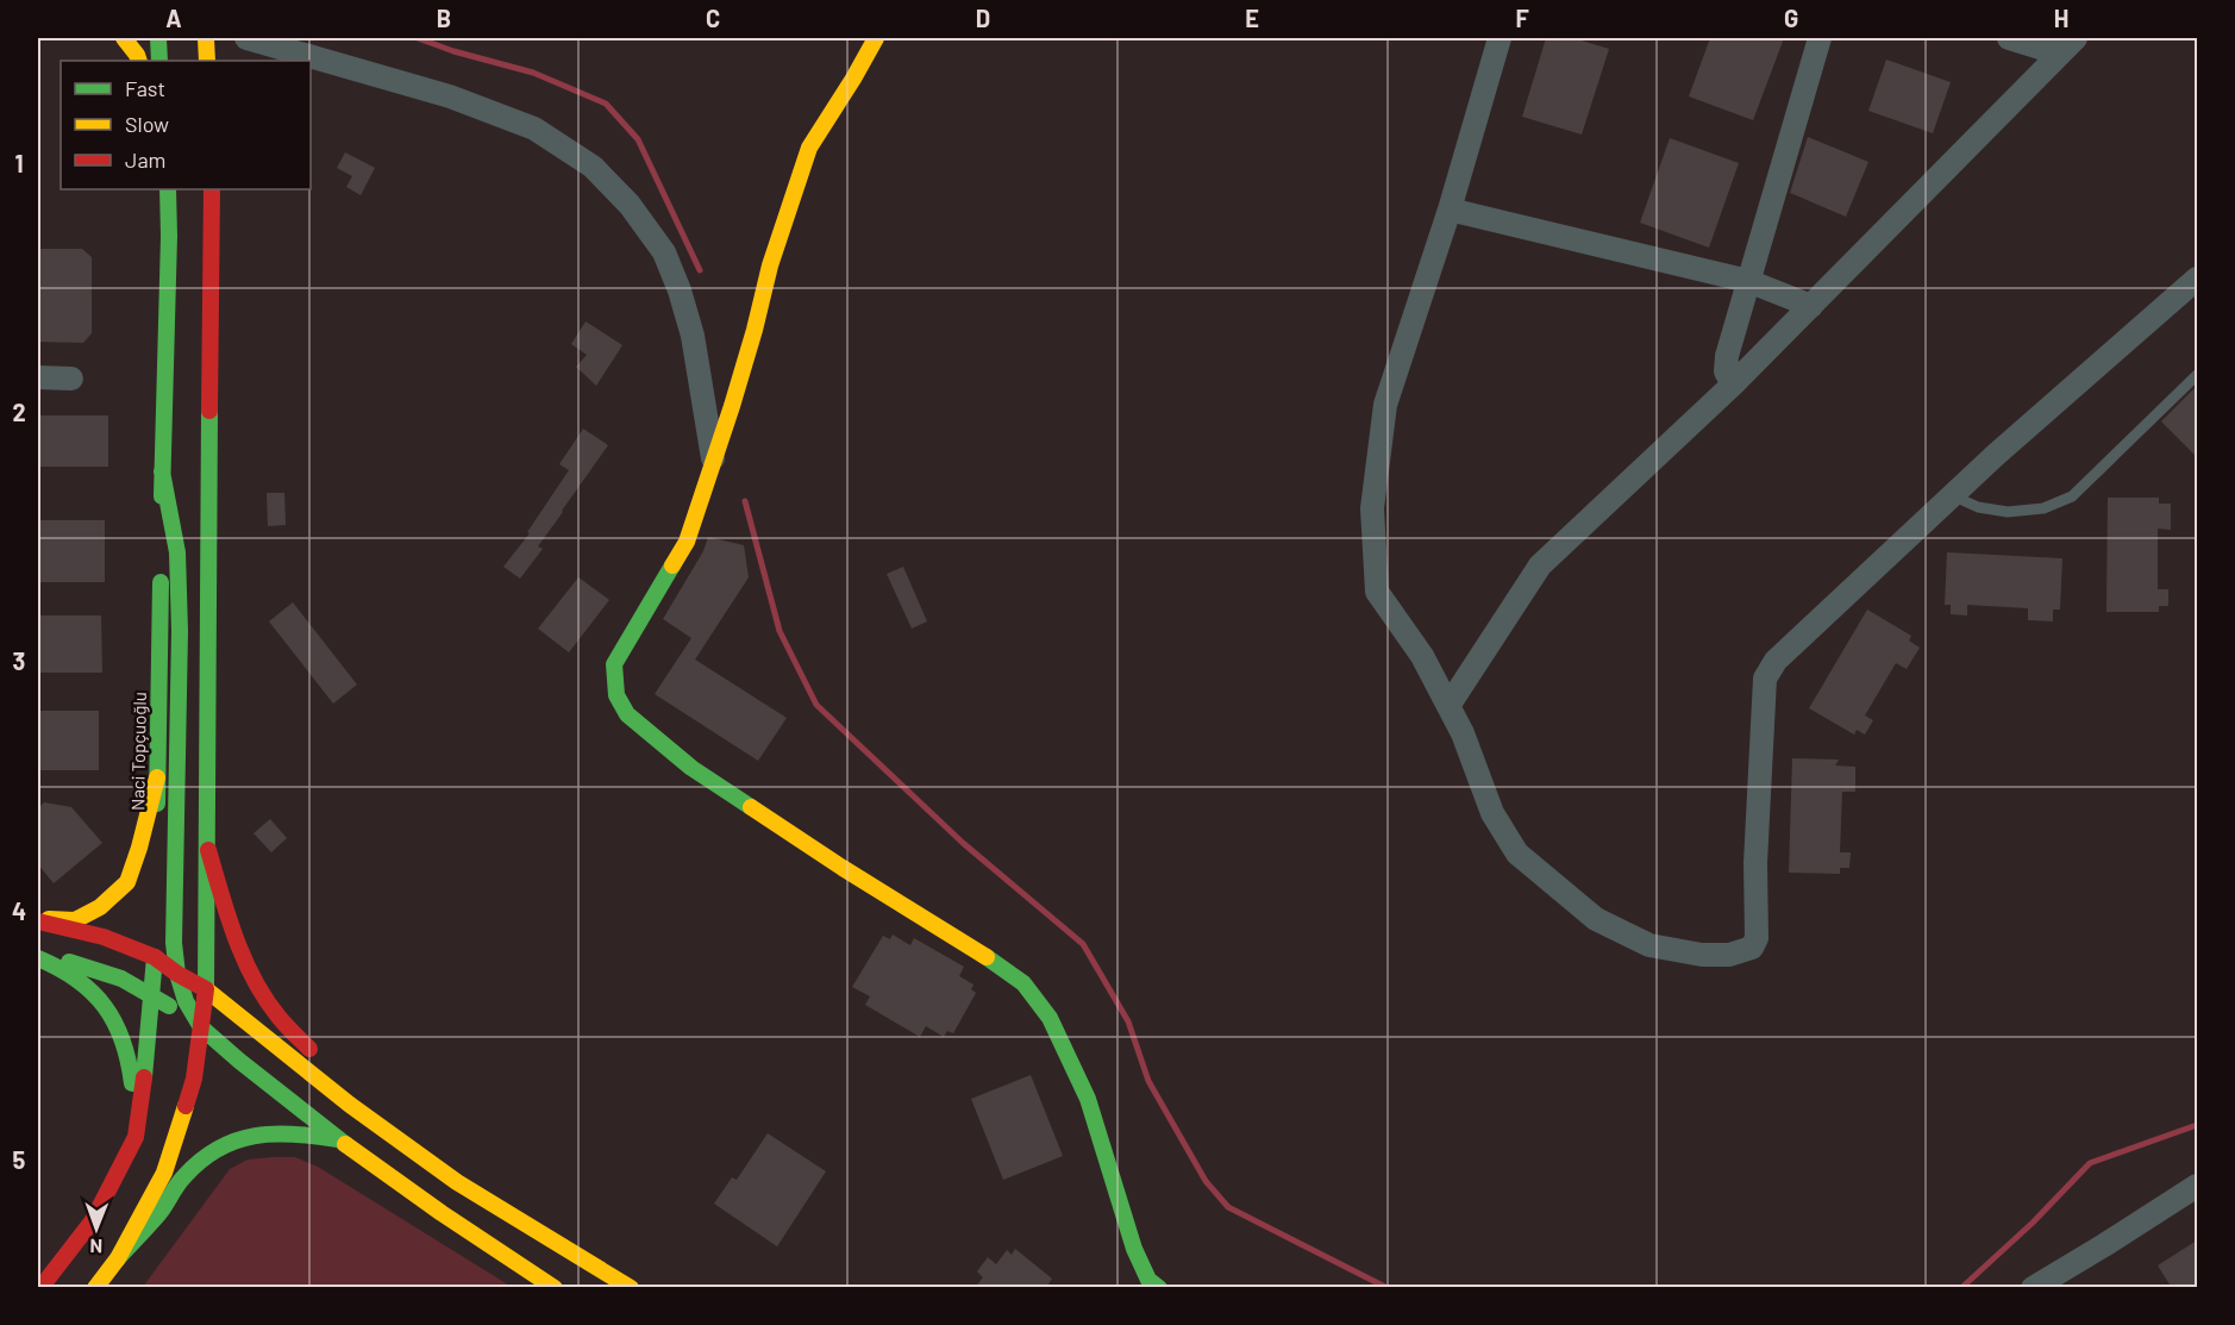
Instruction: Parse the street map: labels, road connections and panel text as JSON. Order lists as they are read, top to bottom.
{
  "streets": {
    "main road": ["Naci Topçuoğlu"]
  },
  "legend": ["Fast", "Slow", "Jam"],
  "north": "bottom",
  "grid": {
    "columns": [
      "A",
      "B",
      "C",
      "D",
      "E",
      "F",
      "G",
      "H"
    ],
    "rows": [
      "1",
      "2",
      "3",
      "4",
      "5"
    ]
  }
}
